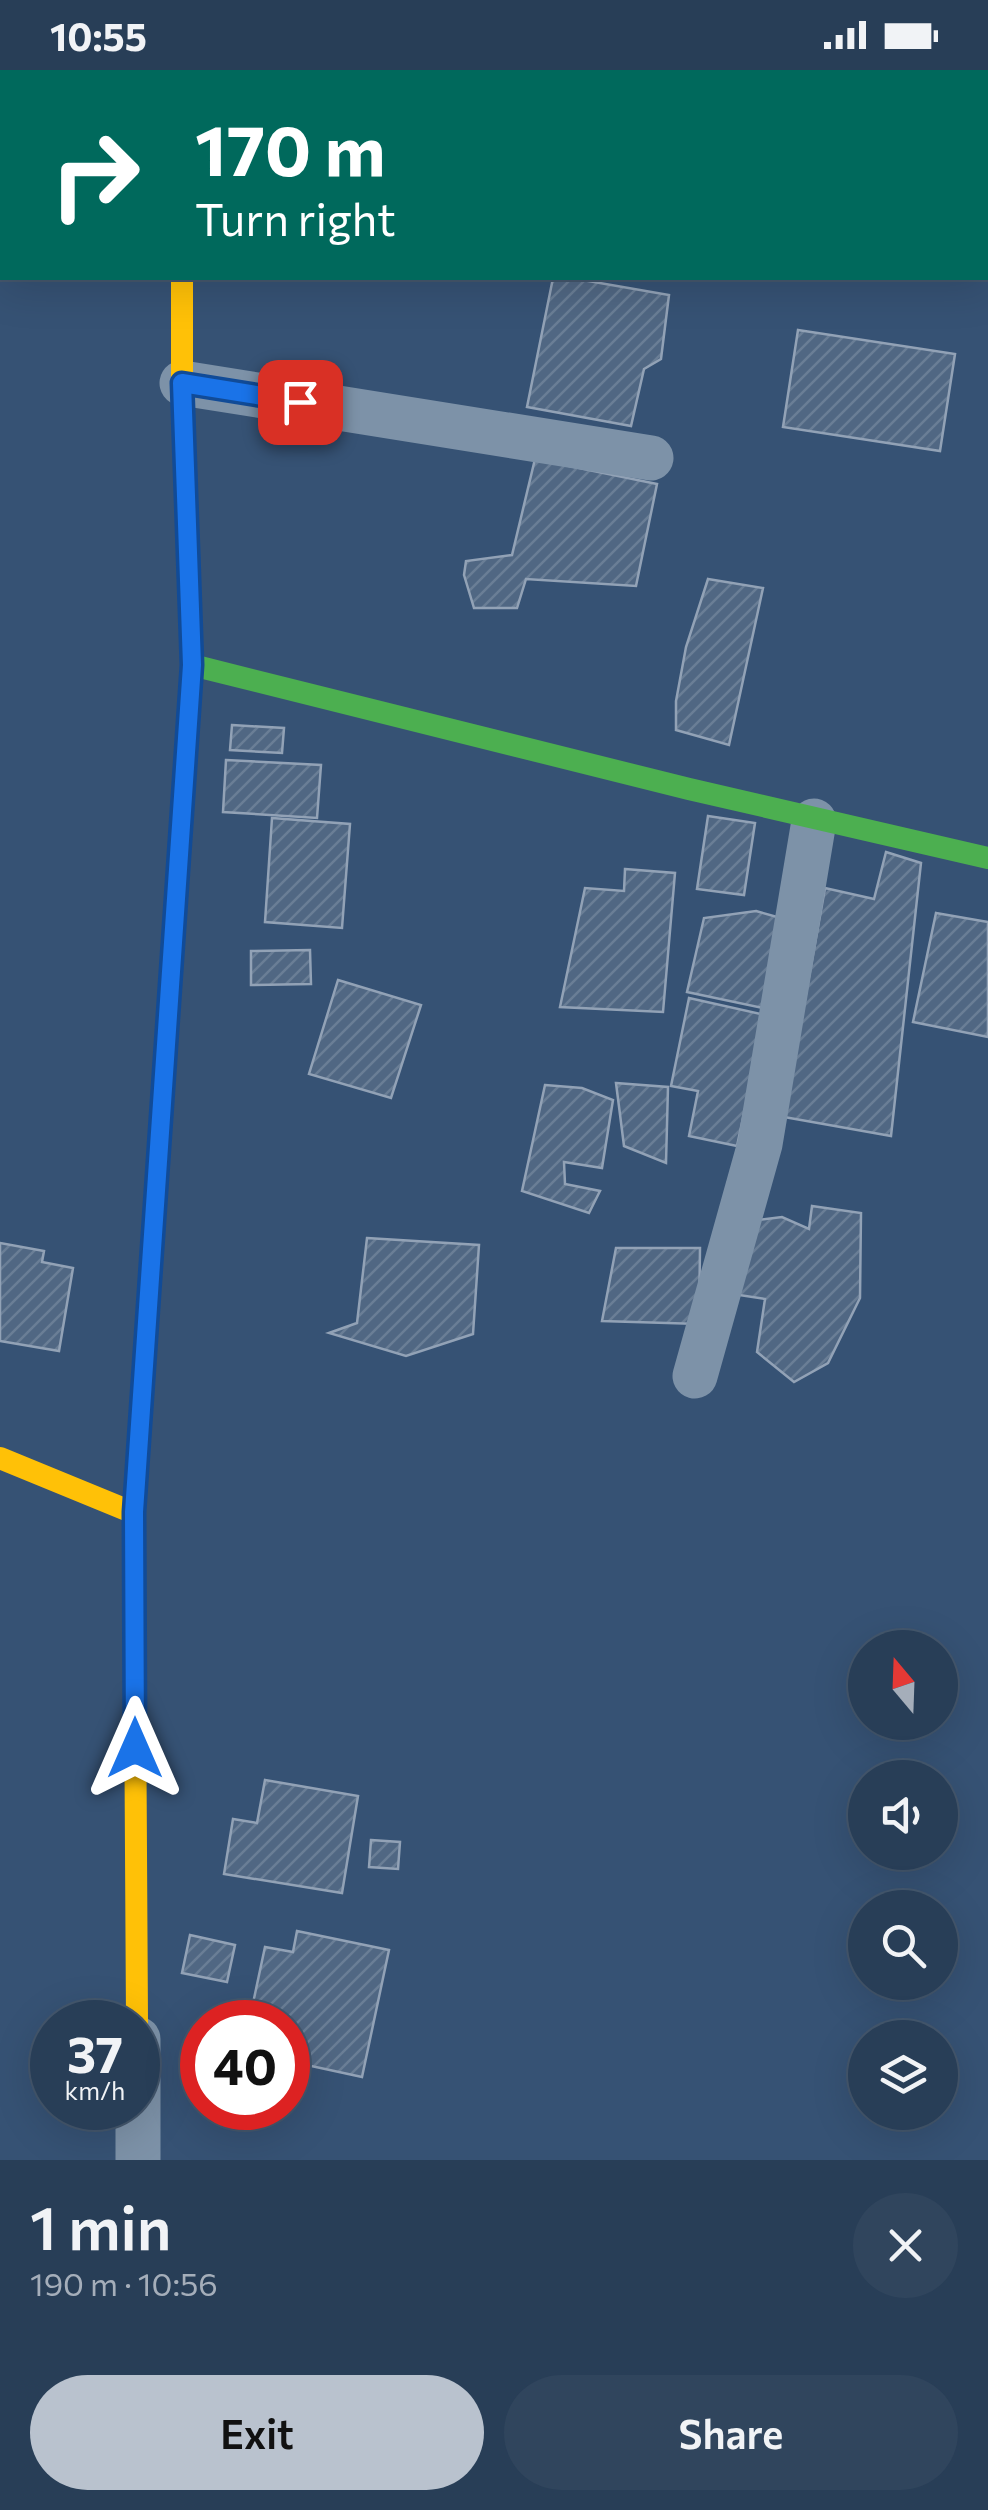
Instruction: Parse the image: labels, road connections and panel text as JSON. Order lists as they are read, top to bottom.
{
  "north": "top",
  "page": {
    "status": "10:55",
    "turn": ["170 m", "Turn right"],
    "speed": "37 km/h",
    "limit": "40",
    "heading": ["1 min", "190 m · 10:56"],
    "buttons": ["Exit", "Share"]
  }
}
